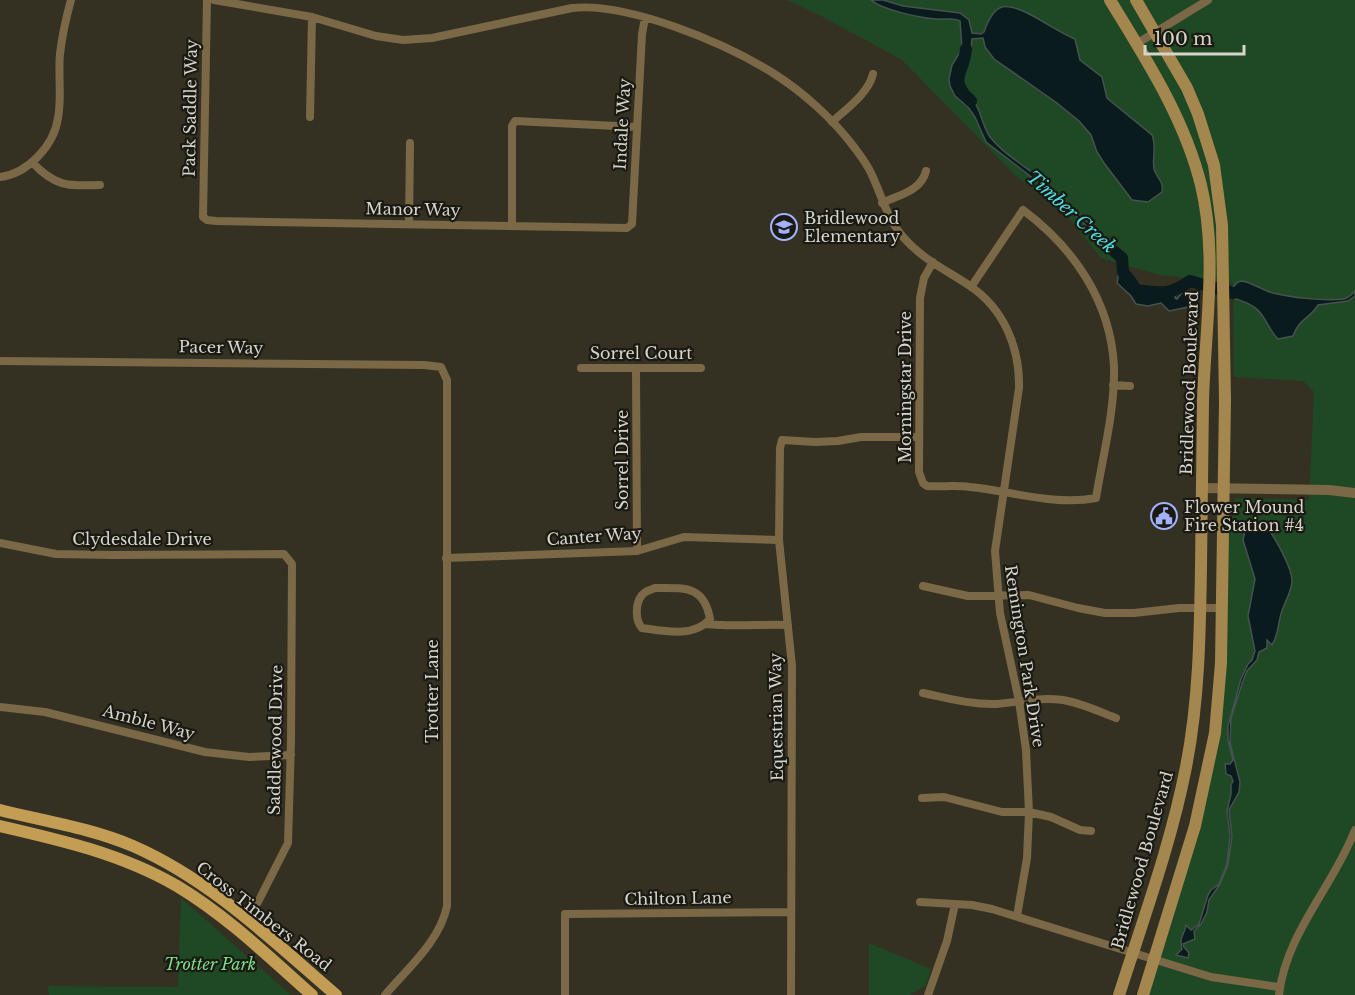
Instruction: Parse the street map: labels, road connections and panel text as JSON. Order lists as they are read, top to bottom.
{
  "streets": {
    "main road": ["Bridlewood Boulevard", "Cross Timbers Road"],
    "street": [
      "Pack Saddle Way",
      "Indale Way",
      "Manor Way",
      "Pacer Way",
      "Sorrel Court",
      "Morningstar Drive",
      "Sorrel Drive",
      "Canter Way",
      "Clydesdale Drive",
      "Remington Park Drive",
      "Trotter Lane",
      "Equestrian Way",
      "Amble Way",
      "Saddlewood Drive",
      "Chilton Lane"
    ]
  },
  "crossings": [
    ["Pack Saddle Way", "Manor Way"],
    ["Indale Way", "Manor Way"],
    ["Indale Way", "Remington Park Drive"],
    ["Pacer Way", "Trotter Lane"],
    ["Sorrel Court", "Sorrel Drive"],
    ["Morningstar Drive", "Remington Park Drive"],
    ["Morningstar Drive", "Equestrian Way"],
    ["Sorrel Drive", "Canter Way"],
    ["Canter Way", "Trotter Lane"],
    ["Canter Way", "Equestrian Way"],
    ["Clydesdale Drive", "Saddlewood Drive"],
    ["Equestrian Way", "Chilton Lane"],
    ["Amble Way", "Saddlewood Drive"],
    ["Saddlewood Drive", "Cross Timbers Road"]
  ],
  "water": ["Timber Creek"],
  "parks": ["Trotter Park"],
  "places": {
    "school or university": ["Bridlewood Elementary"],
    "public building": ["Flower Mound Fire Station #4"]
  },
  "scale_bar": "100 m"
}
